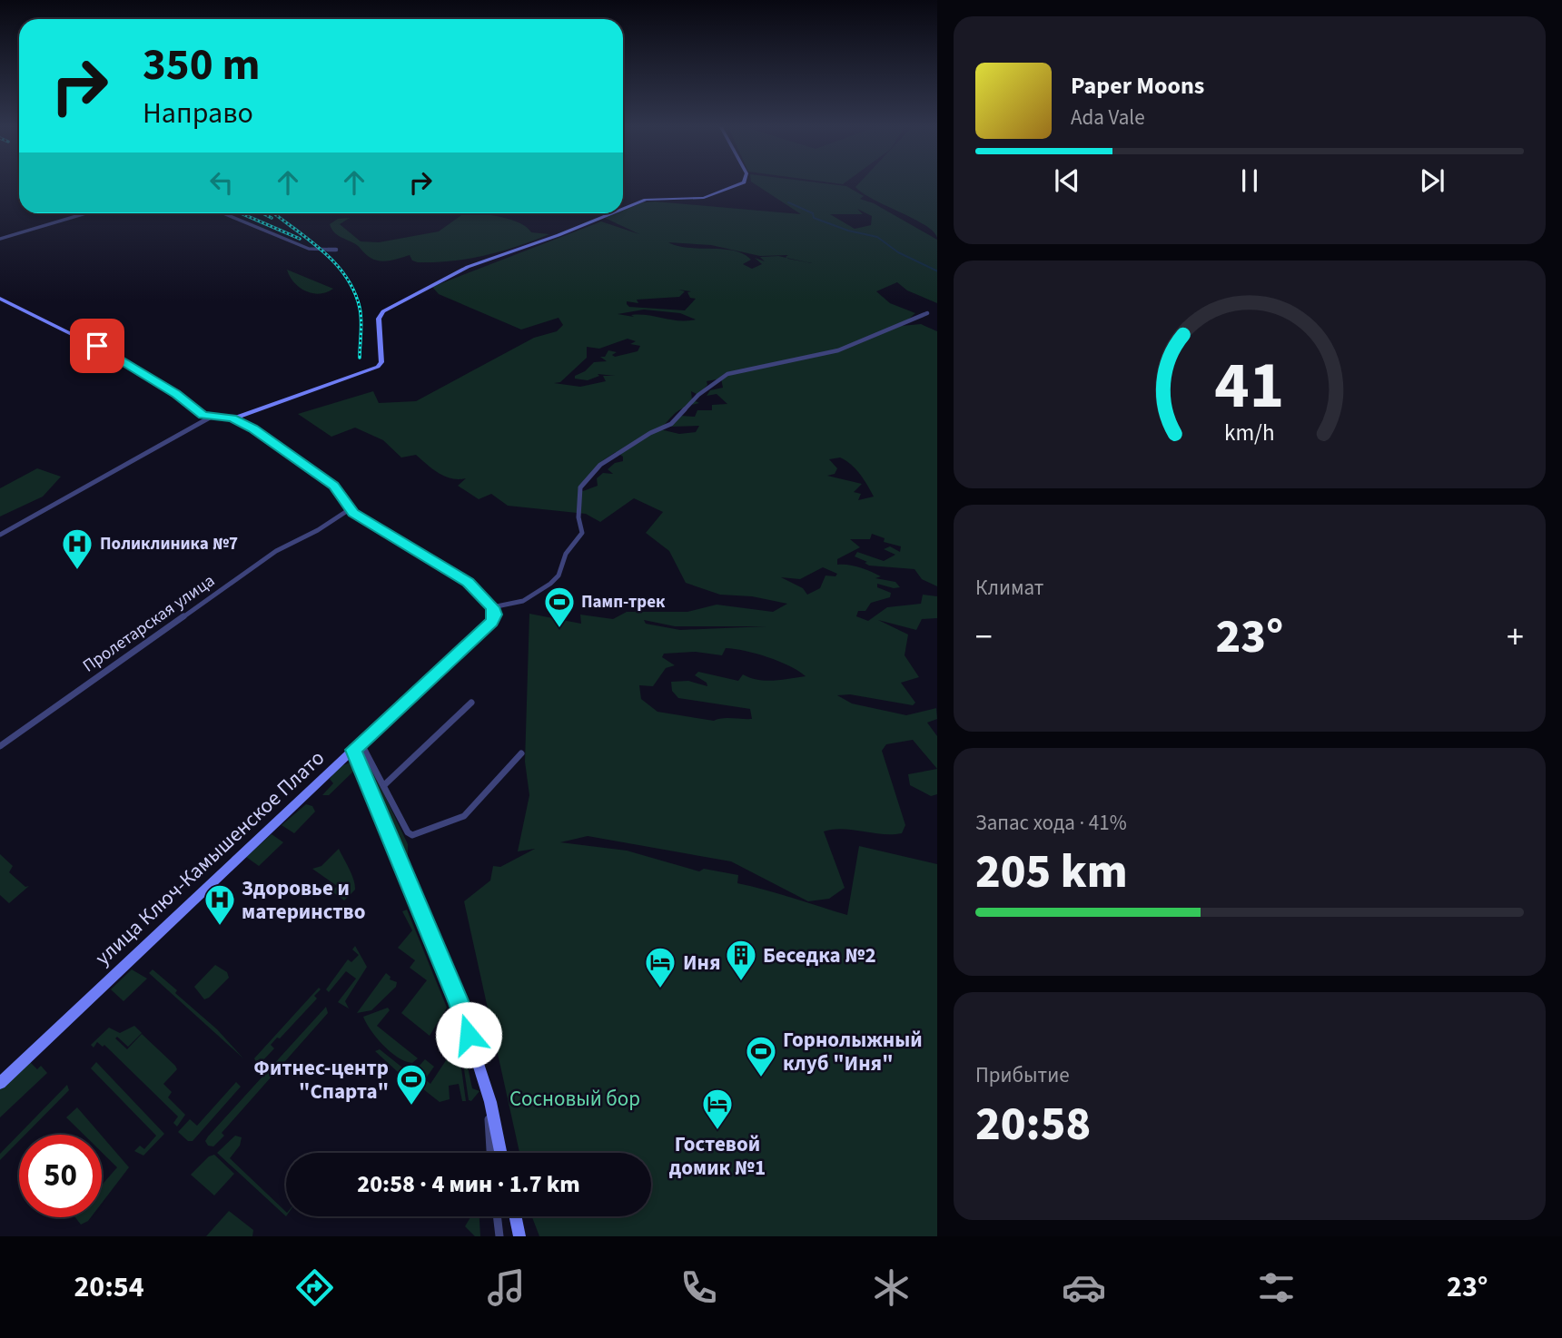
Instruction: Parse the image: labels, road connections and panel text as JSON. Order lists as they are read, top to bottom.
{
  "streets": {
    "street": ["Пролетарская улица", "улица Ключ-Камышенское Плато"]
  },
  "parks": ["Сосновый бор"],
  "places": {
    "hospital": ["Поликлиника №7", "Здоровье и материнство"],
    "sports": ["Памп-трек", "Горнолыжный клуб \"Иня\"", "Фитнес-центр \"Спарта\""],
    "building": ["Беседка №2"],
    "hotel": ["Иня", "Гостевой домик №1"]
  },
  "page": {
    "turn": ["350 m", "Направо"],
    "song": ["Paper Moons", "Ada Vale"],
    "tile": [
      "Климат",
      ["Запас хода · 41%", "205 km"],
      ["Прибытие", "20:58"]
    ],
    "heat": ["−", "23°", "+"],
    "limit": "50",
    "trip": "20:58 · 4 мин · 1.7 km",
    "tabs": ["20:54", "23°"],
    "gauge": ["41", "km/h"]
  }
}
